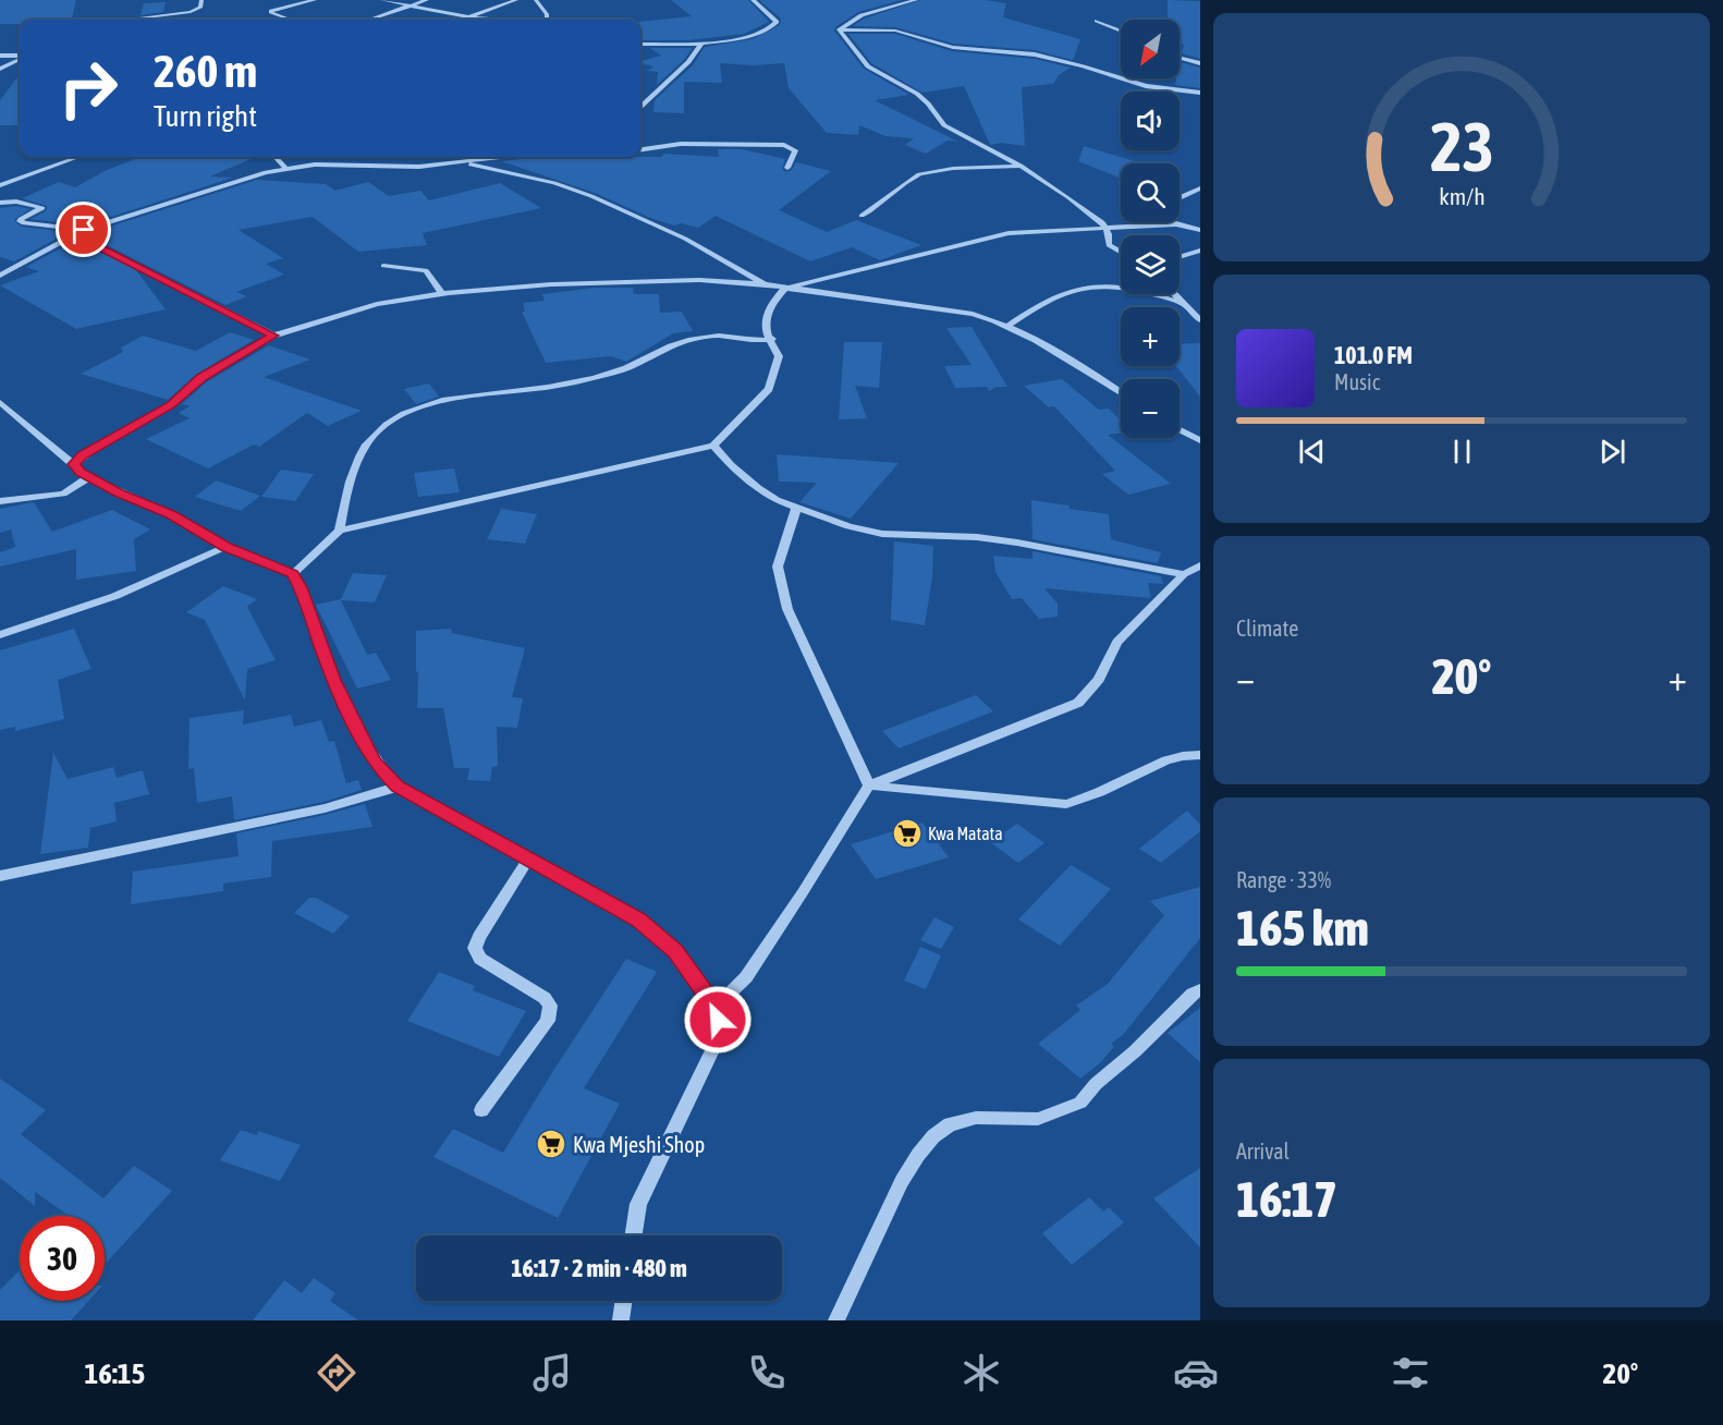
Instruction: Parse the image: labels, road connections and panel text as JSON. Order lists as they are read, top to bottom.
{
  "places": {
    "supermarket": ["Kwa Matata", "Kwa Mjeshi Shop"]
  },
  "north": "bottom left",
  "page": {
    "map_buttons": ["+", "−"],
    "turn": ["260 m", "Turn right"],
    "song": ["101.0 FM", "Music"],
    "tile": [
      "Climate",
      ["Range · 33%", "165 km"],
      ["Arrival", "16:17"]
    ],
    "heat": ["−", "20°", "+"],
    "limit": "30",
    "trip": "16:17 · 2 min · 480 m",
    "tabs": ["16:15", "20°"],
    "gauge": ["23", "km/h"]
  }
}
